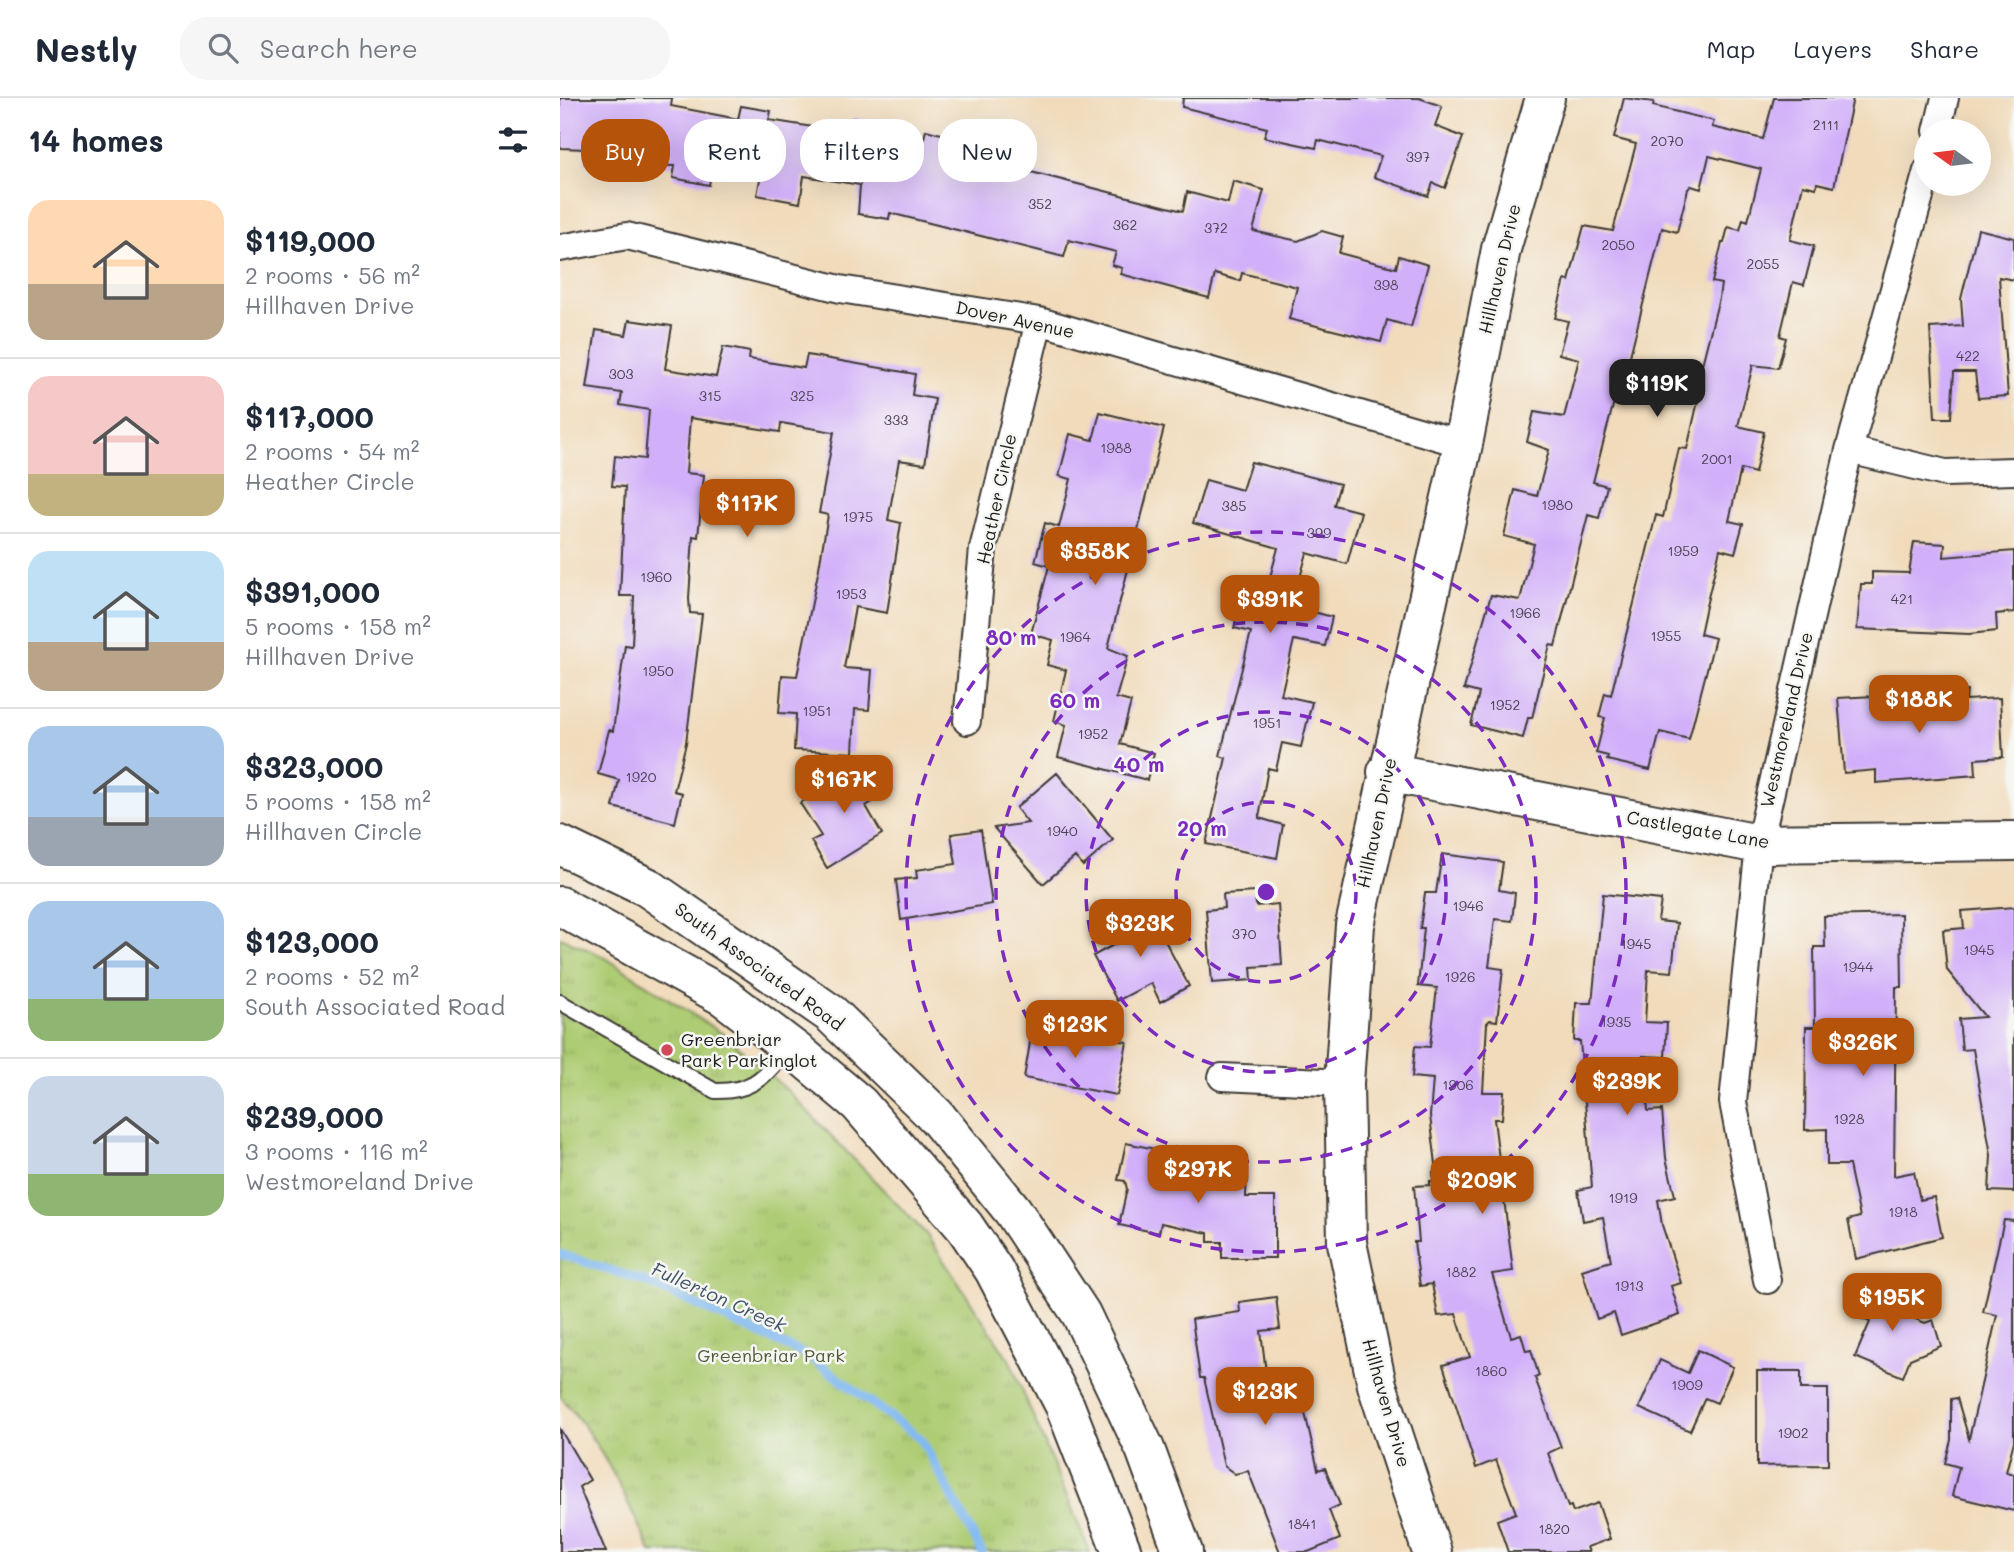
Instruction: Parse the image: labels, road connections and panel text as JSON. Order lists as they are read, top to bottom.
{
  "streets": {
    "street": [
      "Hillhaven Drive",
      "Dover Avenue",
      "Heather Circle",
      "Westmoreland Drive",
      "Castlegate Lane",
      "South Associated Road"
    ]
  },
  "crossings": [
    ["Hillhaven Drive", "Dover Avenue"],
    ["Hillhaven Drive", "Castlegate Lane"],
    ["Dover Avenue", "Heather Circle"],
    ["Westmoreland Drive", "Castlegate Lane"]
  ],
  "water": ["Fullerton Creek"],
  "parks": ["Greenbriar Park"],
  "places": ["Greenbriar Park Parkinglot"],
  "house_numbers": [
    "2111",
    "2070",
    "397",
    "352",
    "362",
    "372",
    "2050",
    "2055",
    "398",
    "422",
    "303",
    "315",
    "325",
    "333",
    "1988",
    "2001",
    "1980",
    "385",
    "1975",
    "399",
    "1959",
    "1960",
    "1953",
    "421",
    "1966",
    "1955",
    "1964",
    "1950",
    "1952",
    "1951",
    "1951",
    "1952",
    "1920",
    "1940",
    "1946",
    "370",
    "1945",
    "1945",
    "1944",
    "1926",
    "1935",
    "1906",
    "1928",
    "1919",
    "1918",
    "1882",
    "1913",
    "1860",
    "1909",
    "1902",
    "1841",
    "1820"
  ],
  "north": "left",
  "page": {
    "header": "Nestly",
    "search": "Search here",
    "nav": ["Map", "Layers", "Share"],
    "heading": "14 homes",
    "chip": [
      "Buy",
      "Rent",
      "Filters",
      "New"
    ],
    "list": [
      {
        "name": "$119,000",
        "note": "2 rooms · 56 m² · Hillhaven Drive"
      },
      {
        "name": "$117,000",
        "note": "2 rooms · 54 m² · Heather Circle"
      },
      {
        "name": "$391,000",
        "note": "5 rooms · 158 m² · Hillhaven Drive"
      },
      {
        "name": "$323,000",
        "note": "5 rooms · 158 m² · Hillhaven Circle"
      },
      {
        "name": "$123,000",
        "note": "2 rooms · 52 m² · South Associated Road"
      },
      {
        "name": "$239,000",
        "note": "3 rooms · 116 m² · Westmoreland Drive"
      }
    ],
    "price": [
      "$119K",
      "$117K",
      "$358K",
      "$391K",
      "$188K",
      "$167K",
      "$323K",
      "$123K",
      "$326K",
      "$239K",
      "$297K",
      "$209K",
      "$195K",
      "$123K"
    ]
  },
  "rings": [
    "80 m",
    "60 m",
    "40 m",
    "20 m"
  ]
}
